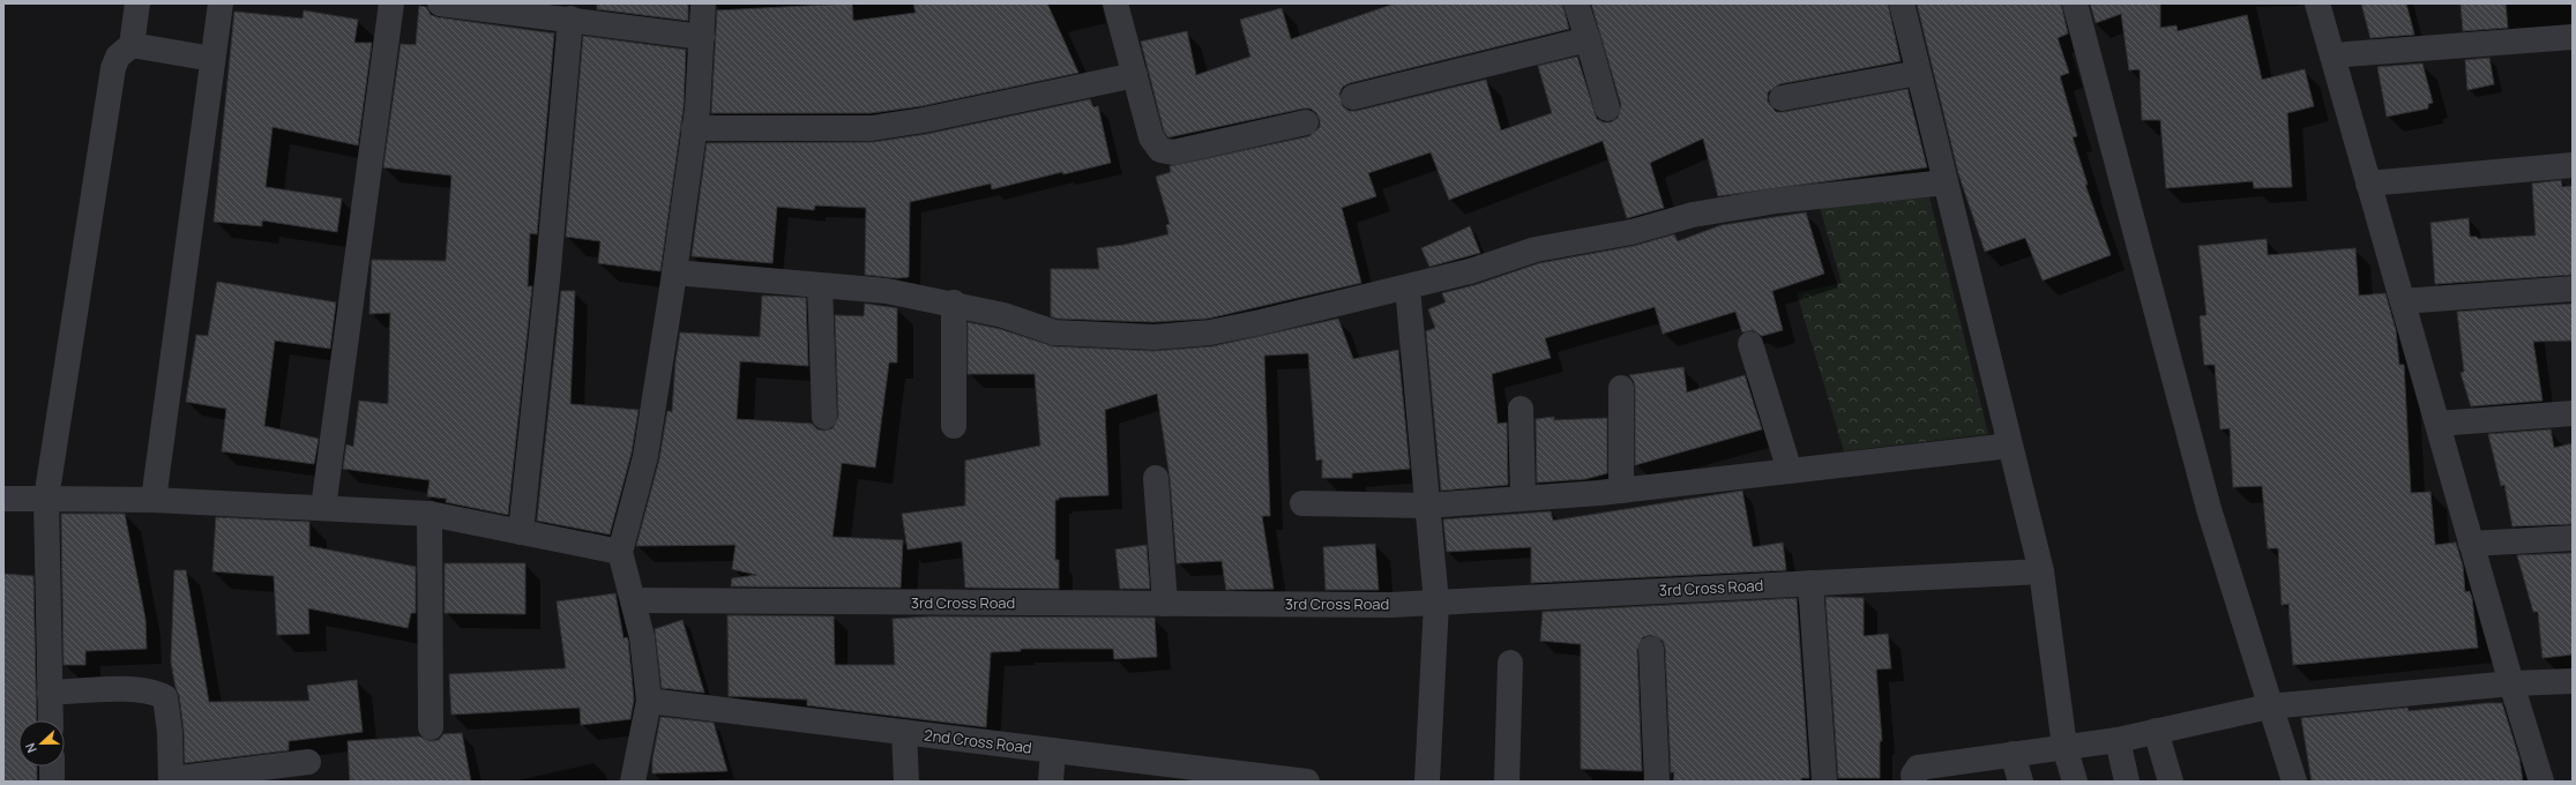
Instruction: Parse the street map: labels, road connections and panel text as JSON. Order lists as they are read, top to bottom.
{
  "streets": {
    "street": ["3rd Cross Road", "2nd Cross Road"]
  },
  "north": "left"
}
